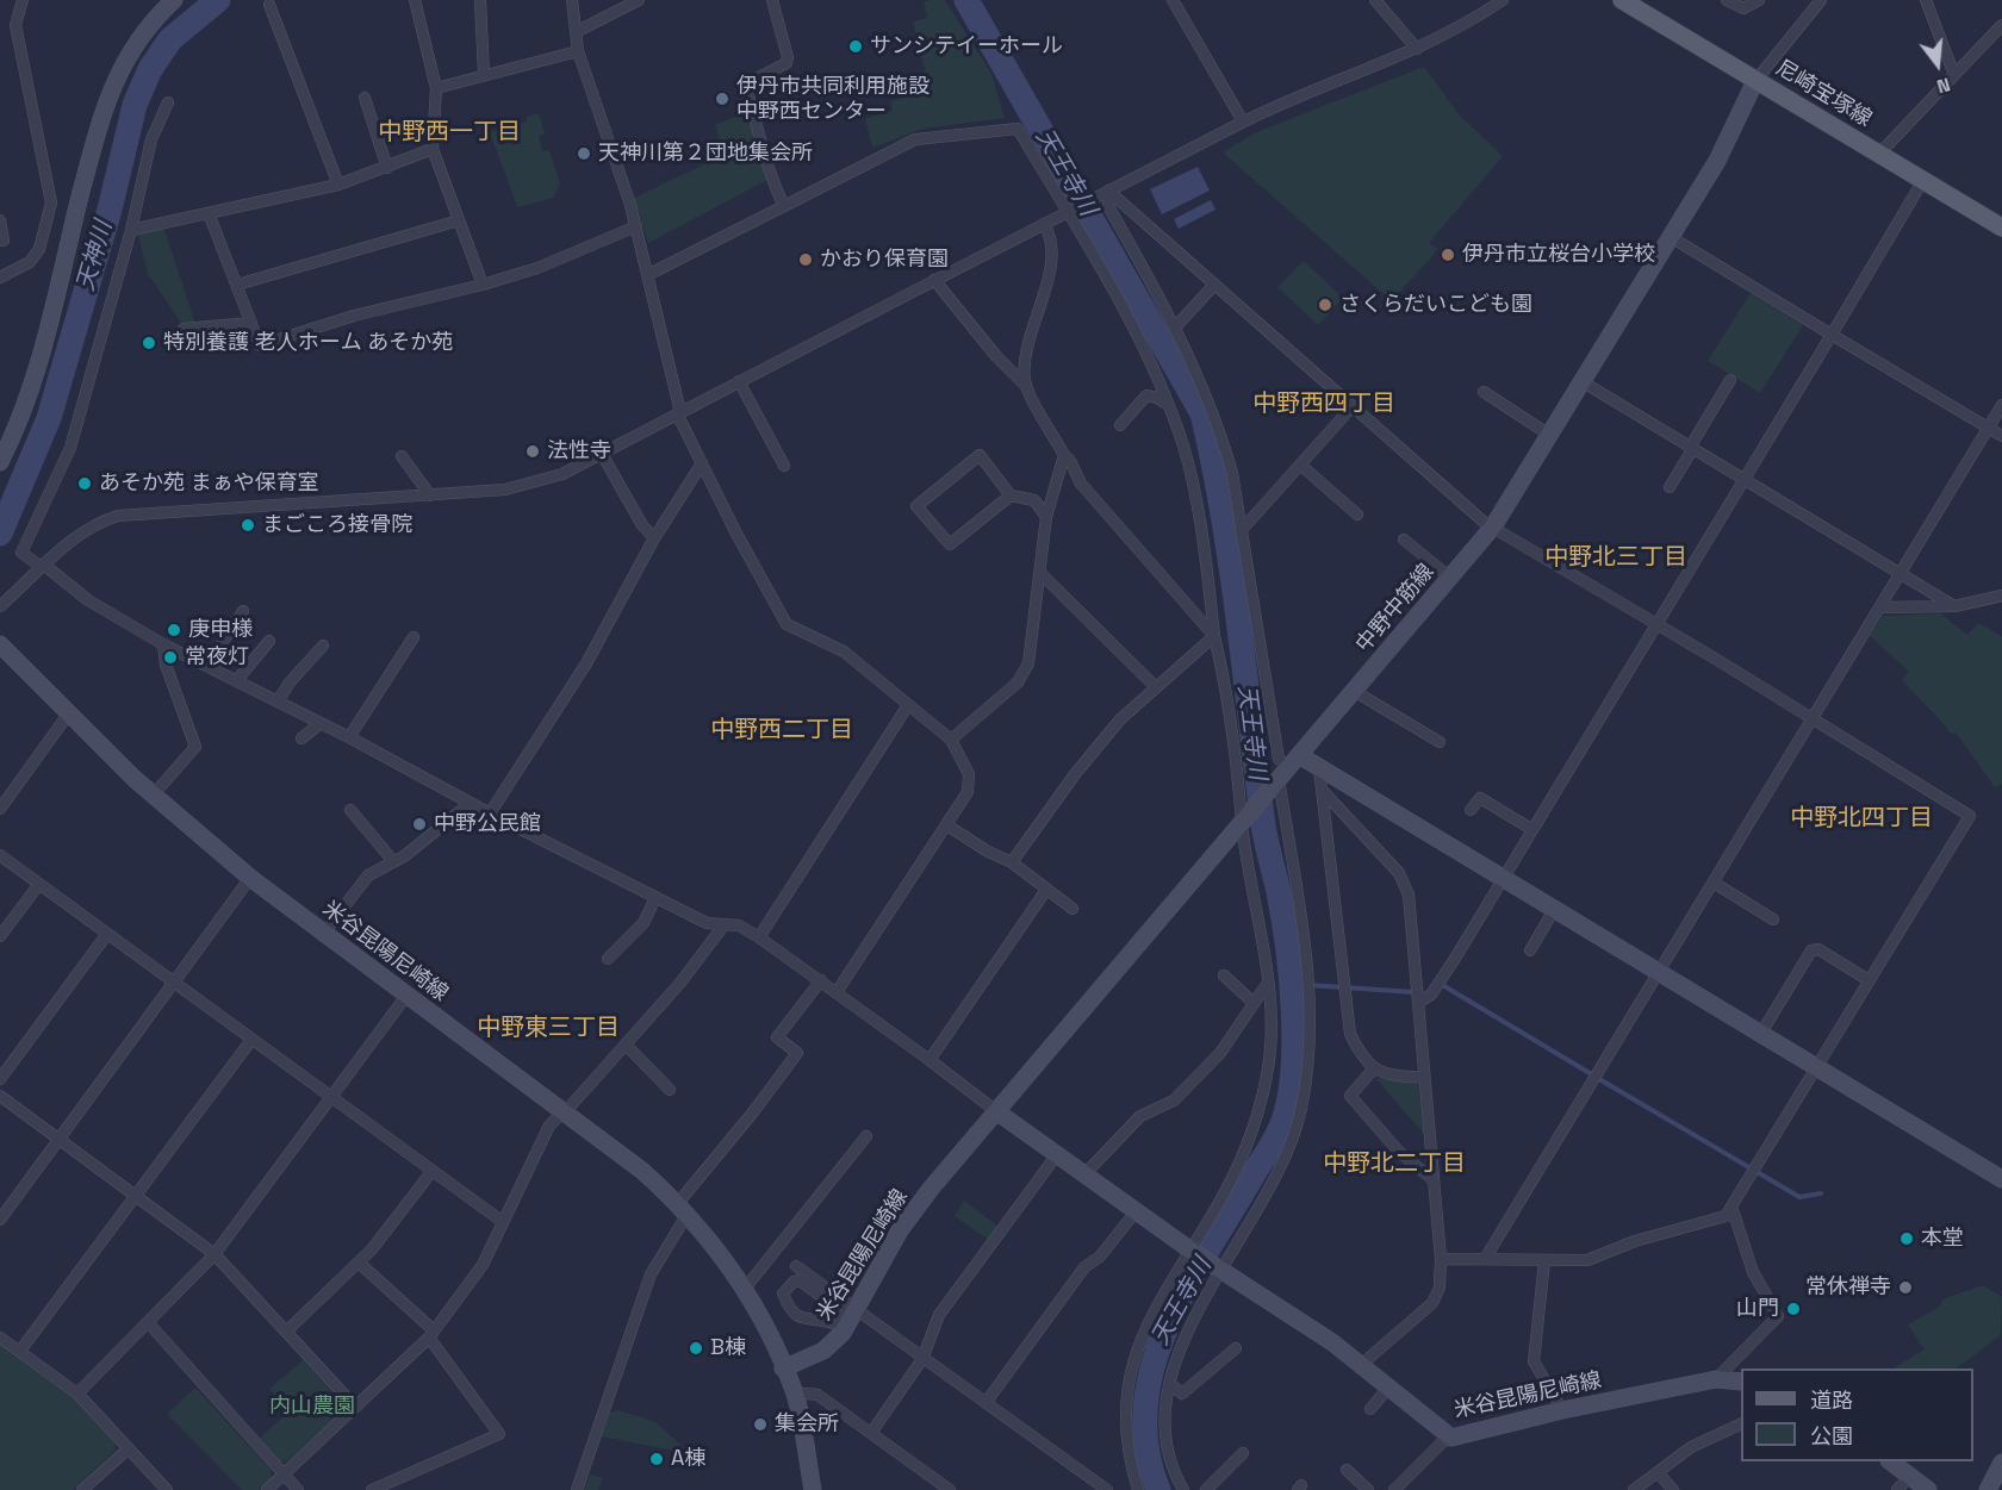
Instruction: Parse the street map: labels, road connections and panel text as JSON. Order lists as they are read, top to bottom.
{
  "streets": {
    "main road": ["尼崎宝塚線", "中野中筋線", "米谷昆陽尼崎線"]
  },
  "crossings": [
    ["尼崎宝塚線", "中野中筋線"],
    ["中野中筋線", "米谷昆陽尼崎線"]
  ],
  "districts": [
    "中野西一丁目",
    "中野西四丁目",
    "中野北三丁目",
    "中野西二丁目",
    "中野北四丁目",
    "中野東三丁目",
    "中野北二丁目"
  ],
  "water": ["天王寺川", "天神川"],
  "parks": ["内山農園"],
  "places": [
    "サンシテイーホール",
    "伊丹市共同利用施設 中野西センター",
    "天神川第２団地集会所",
    "伊丹市立桜台小学校",
    "かおり保育園",
    "さくらだいこども園",
    "特別養護 老人ホーム あそか苑",
    "法性寺",
    "あそか苑 まぁや保育室",
    "まごころ接骨院",
    "庚申様",
    "常夜灯",
    "中野公民館",
    "本堂",
    "常休禅寺",
    "山門",
    "B棟",
    "集会所",
    "A棟"
  ],
  "legend": ["道路", "公園"],
  "north": "bottom"
}
